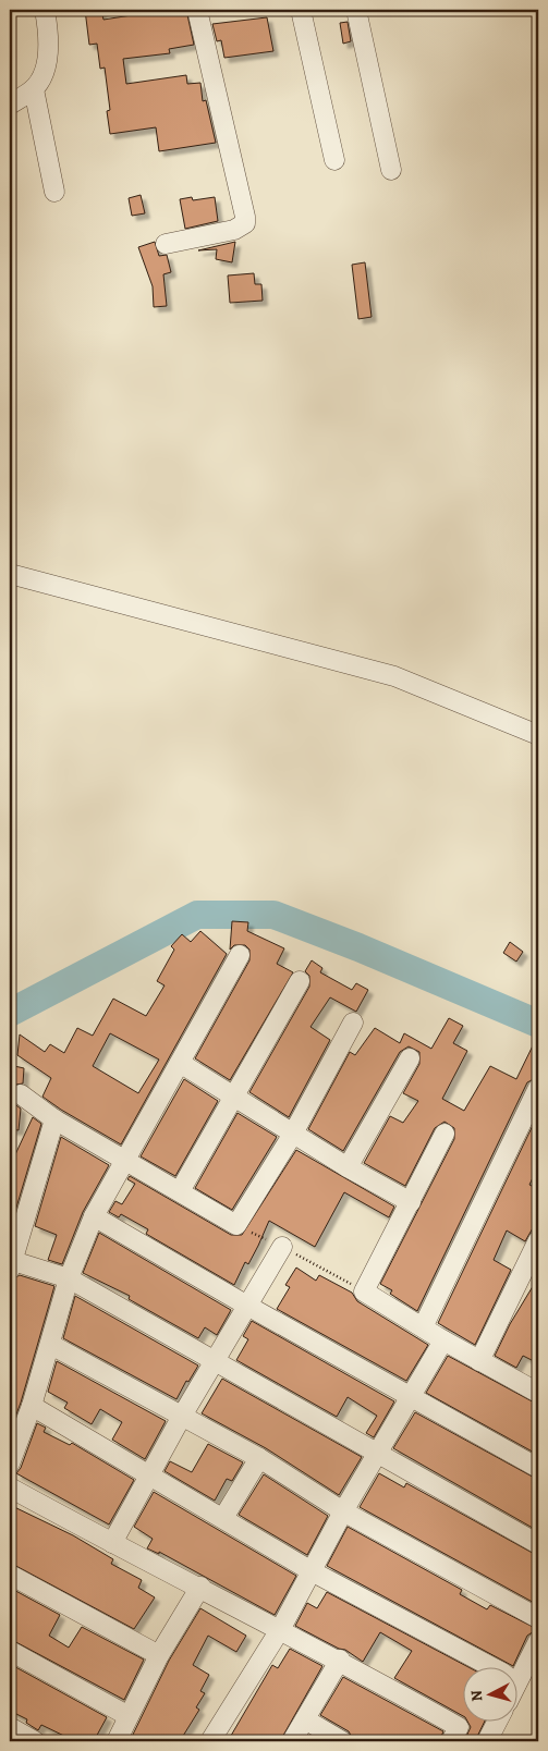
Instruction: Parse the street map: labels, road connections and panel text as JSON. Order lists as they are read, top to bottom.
{
  "north": "left"
}
